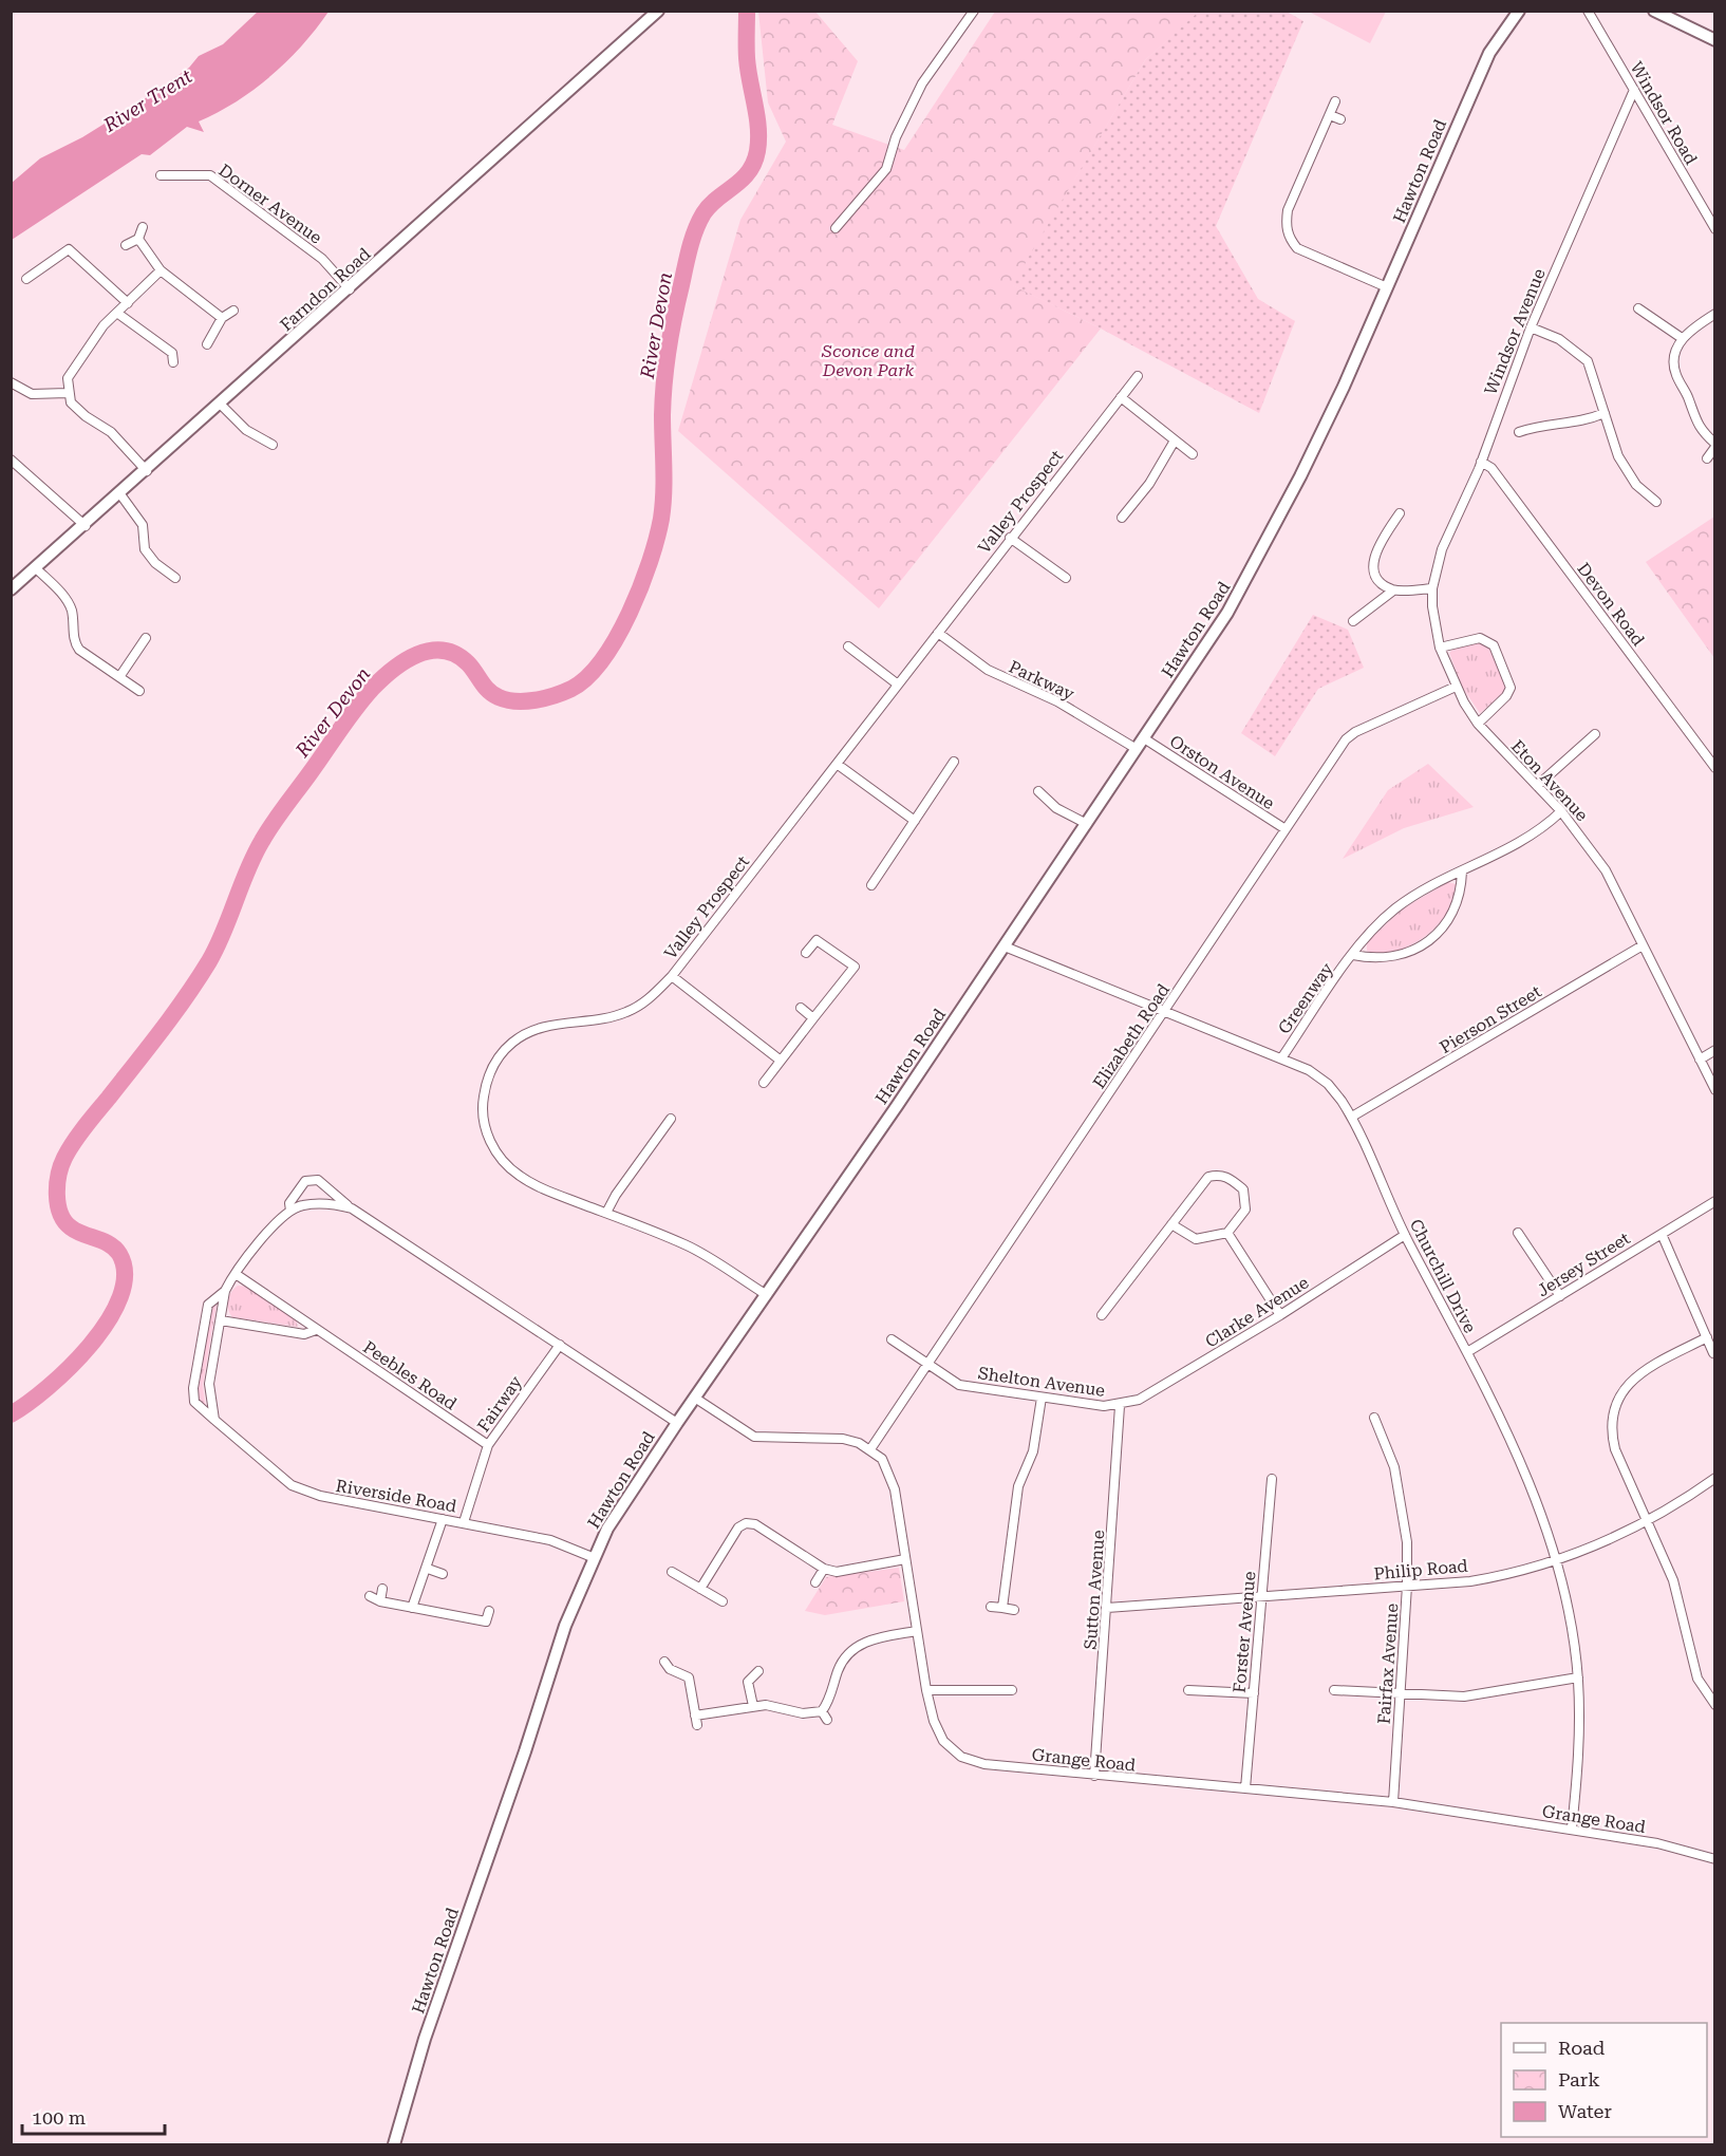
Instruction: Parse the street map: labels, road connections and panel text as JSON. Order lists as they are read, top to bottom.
{
  "streets": {
    "street": [
      "Windsor Road",
      "Hawton Road",
      "Dorner Avenue",
      "Farndon Road",
      "Windsor Avenue",
      "Valley Prospect",
      "Devon Road",
      "Parkway",
      "Orston Avenue",
      "Eton Avenue",
      "Greenway",
      "Pierson Street",
      "Elizabeth Road",
      "Jersey Street",
      "Churchill Drive",
      "Clarke Avenue",
      "Peebles Road",
      "Shelton Avenue",
      "Fairway",
      "Riverside Road",
      "Philip Road",
      "Sutton Avenue",
      "Forster Avenue",
      "Fairfax Avenue",
      "Grange Road"
    ]
  },
  "crossings": [
    ["Windsor Road", "Windsor Avenue"],
    ["Hawton Road", "Valley Prospect"],
    ["Hawton Road", "Parkway"],
    ["Hawton Road", "Orston Avenue"],
    ["Hawton Road", "Churchill Drive"],
    ["Hawton Road", "Riverside Road"],
    ["Dorner Avenue", "Farndon Road"],
    ["Windsor Avenue", "Devon Road"],
    ["Windsor Avenue", "Eton Avenue"],
    ["Valley Prospect", "Parkway"],
    ["Orston Avenue", "Elizabeth Road"],
    ["Eton Avenue", "Greenway"],
    ["Eton Avenue", "Pierson Street"],
    ["Eton Avenue", "Elizabeth Road"],
    ["Greenway", "Churchill Drive"],
    ["Pierson Street", "Churchill Drive"],
    ["Elizabeth Road", "Churchill Drive"],
    ["Elizabeth Road", "Shelton Avenue"],
    ["Elizabeth Road", "Grange Road"],
    ["Jersey Street", "Churchill Drive"],
    ["Churchill Drive", "Clarke Avenue"],
    ["Churchill Drive", "Philip Road"],
    ["Churchill Drive", "Grange Road"],
    ["Clarke Avenue", "Shelton Avenue"],
    ["Clarke Avenue", "Sutton Avenue"],
    ["Peebles Road", "Fairway"],
    ["Peebles Road", "Riverside Road"],
    ["Shelton Avenue", "Sutton Avenue"],
    ["Fairway", "Riverside Road"],
    ["Philip Road", "Sutton Avenue"],
    ["Philip Road", "Forster Avenue"],
    ["Philip Road", "Fairfax Avenue"],
    ["Sutton Avenue", "Grange Road"],
    ["Forster Avenue", "Grange Road"],
    ["Fairfax Avenue", "Grange Road"]
  ],
  "water": ["River Trent", "River Devon"],
  "parks": ["Sconce and Devon Park"],
  "legend": ["Road", "Park", "Water"],
  "scale_bar": "100 m"
}
